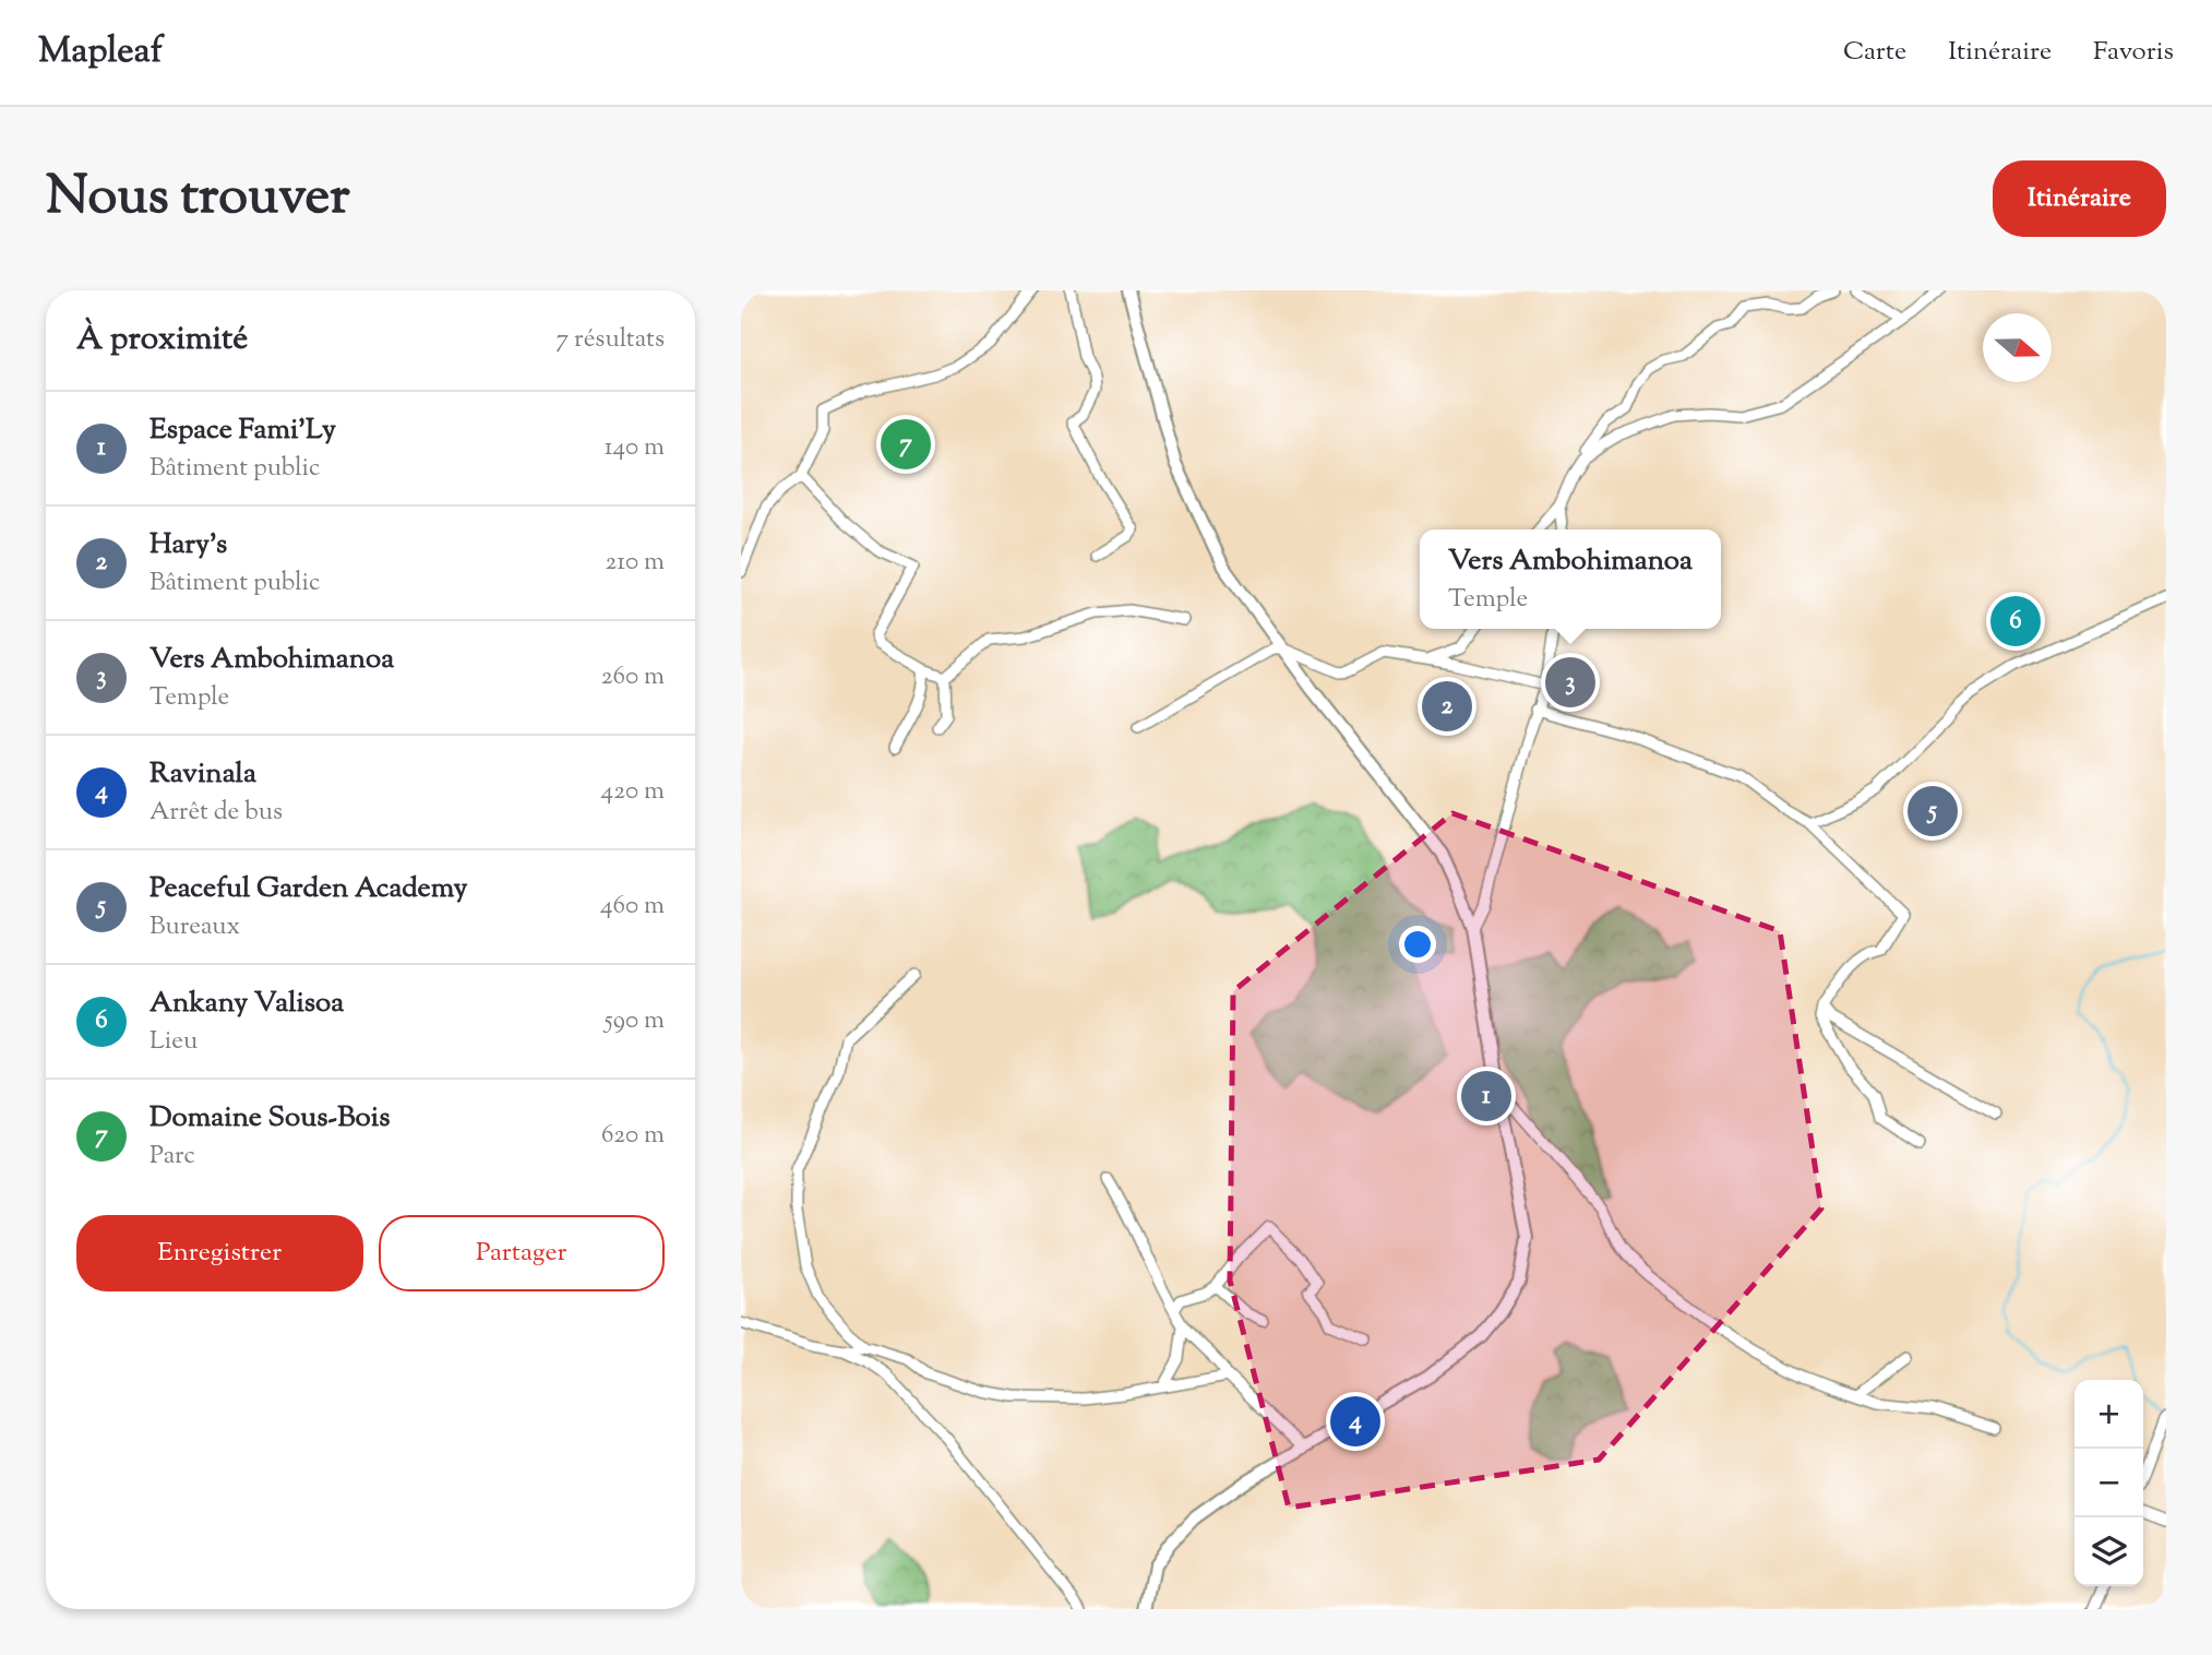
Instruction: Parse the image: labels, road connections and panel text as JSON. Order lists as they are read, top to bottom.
{
  "north": "right",
  "page": {
    "header": "Mapleaf",
    "nav": ["Carte", "Itinéraire", "Favoris"],
    "title": "Nous trouver",
    "buttons": [
      "Itinéraire",
      ["Enregistrer", "Partager"]
    ],
    "heading": ["À proximité", "7 résultats"],
    "list": [
      {
        "mark": "1",
        "name": "Espace Fami'Ly",
        "note": "Bâtiment public",
        "value": "140 m"
      },
      {
        "mark": "2",
        "name": "Hary's",
        "note": "Bâtiment public",
        "value": "210 m"
      },
      {
        "mark": "3",
        "name": "Vers Ambohimanoa",
        "note": "Temple",
        "value": "260 m"
      },
      {
        "mark": "4",
        "name": "Ravinala",
        "note": "Arrêt de bus",
        "value": "420 m"
      },
      {
        "mark": "5",
        "name": "Peaceful Garden Academy",
        "note": "Bureaux",
        "value": "460 m"
      },
      {
        "mark": "6",
        "name": "Ankany Valisoa",
        "note": "Lieu",
        "value": "590 m"
      },
      {
        "mark": "7",
        "name": "Domaine Sous-Bois",
        "note": "Parc",
        "value": "620 m"
      }
    ],
    "pins": [
      "7",
      "6",
      "3",
      "2",
      "5",
      "1",
      "4"
    ],
    "popup": ["Vers Ambohimanoa", "Temple"],
    "map_buttons": ["+", "−"]
  }
}
